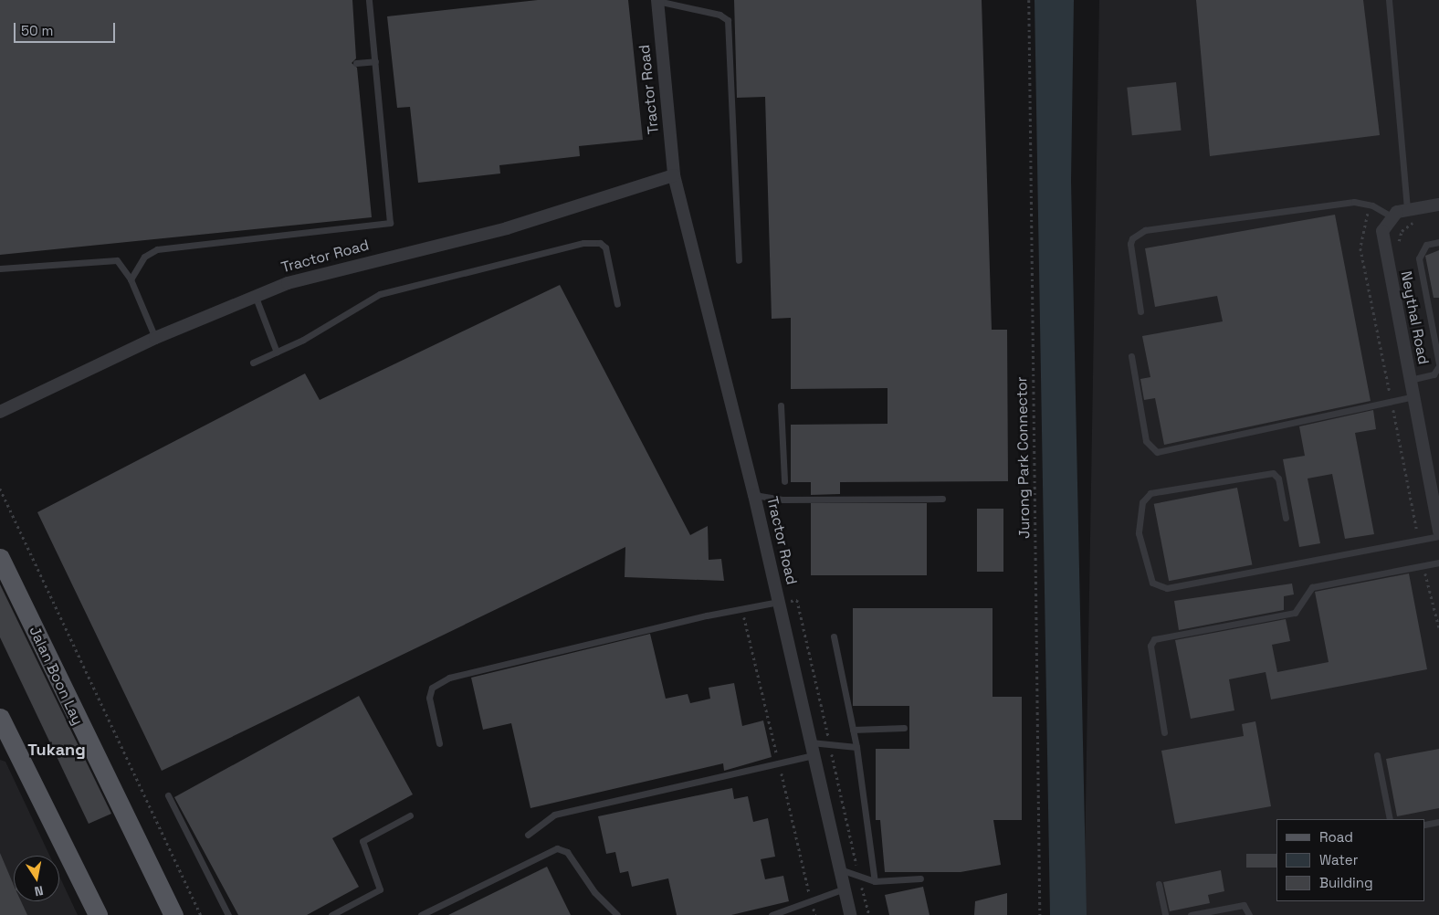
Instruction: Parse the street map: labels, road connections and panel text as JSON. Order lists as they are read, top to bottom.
{
  "streets": {
    "main road": ["Jalan Boon Lay"],
    "street": ["Tractor Road", "Neythal Road"],
    "path": ["Jurong Park Connector"]
  },
  "districts": ["Tukang"],
  "legend": ["Road", "Water", "Building"],
  "scale_bar": "50 m",
  "north": "bottom"
}
